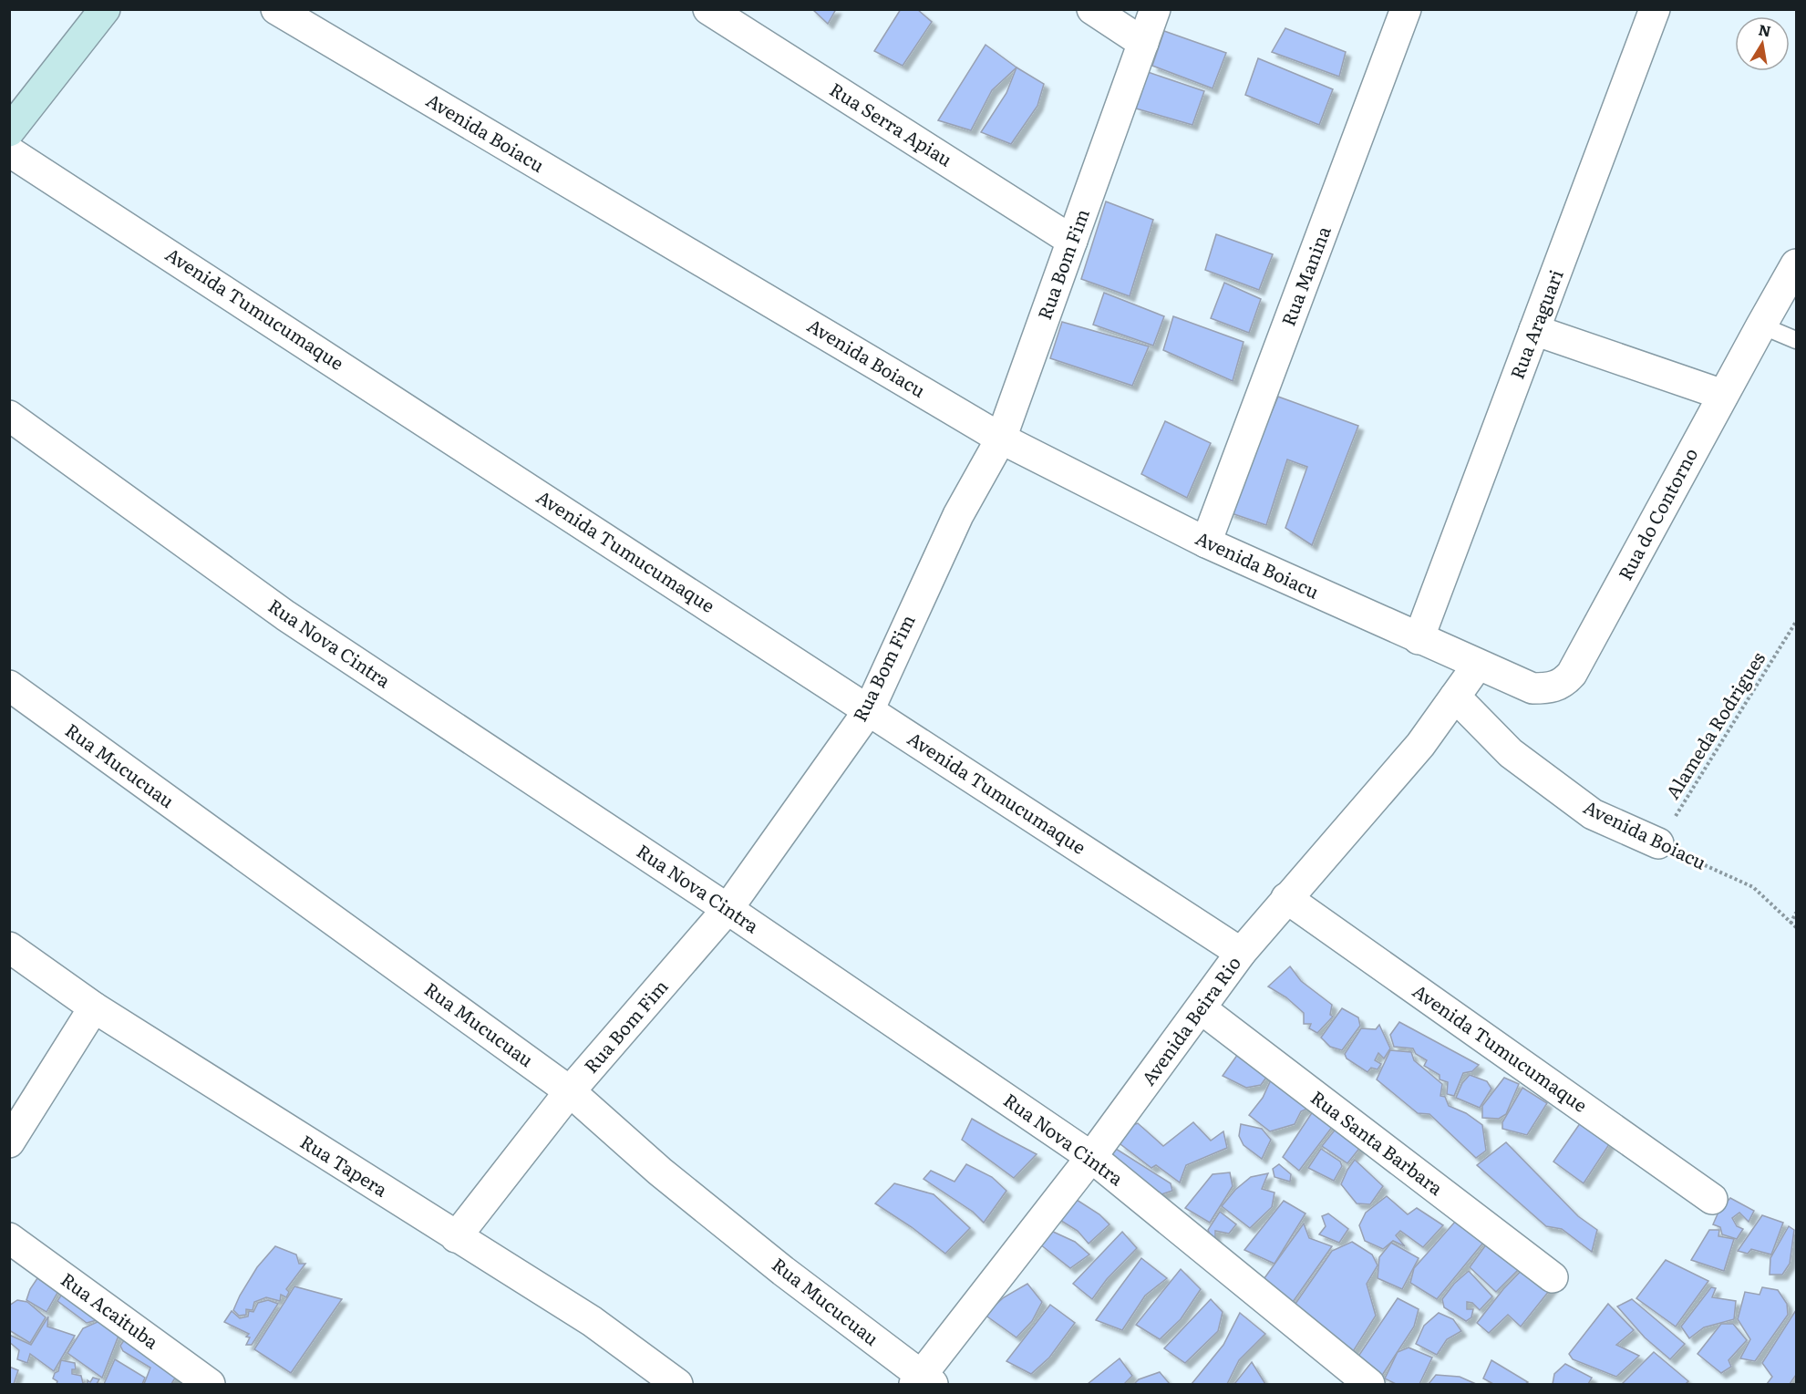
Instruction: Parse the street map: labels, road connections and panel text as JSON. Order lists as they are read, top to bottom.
{
  "streets": {
    "street": [
      "Rua Serra Apiau",
      "Avenida Boiacu",
      "Rua Bom Fim",
      "Rua Manina",
      "Avenida Tumucumaque",
      "Rua Araguari",
      "Rua do Contorno",
      "Rua Nova Cintra",
      "Rua Mucucuau",
      "Avenida Beira Rio",
      "Rua Santa Barbara",
      "Rua Tapera",
      "Rua Acaituba"
    ],
    "path": ["Alameda Rodrigues"]
  },
  "crossings": [
    ["Rua Serra Apiau", "Rua Bom Fim"],
    ["Avenida Boiacu", "Rua Bom Fim"],
    ["Avenida Boiacu", "Rua Manina"],
    ["Avenida Boiacu", "Rua Araguari"],
    ["Avenida Boiacu", "Rua do Contorno"],
    ["Avenida Boiacu", "Alameda Rodrigues"],
    ["Avenida Boiacu", "Avenida Beira Rio"],
    ["Rua Bom Fim", "Avenida Tumucumaque"],
    ["Rua Bom Fim", "Rua Nova Cintra"],
    ["Rua Bom Fim", "Rua Mucucuau"],
    ["Rua Bom Fim", "Rua Tapera"],
    ["Avenida Tumucumaque", "Avenida Beira Rio"],
    ["Rua do Contorno", "Avenida Beira Rio"],
    ["Rua Nova Cintra", "Avenida Beira Rio"],
    ["Rua Mucucuau", "Avenida Beira Rio"],
    ["Avenida Beira Rio", "Rua Santa Barbara"]
  ],
  "north": "top"
}
